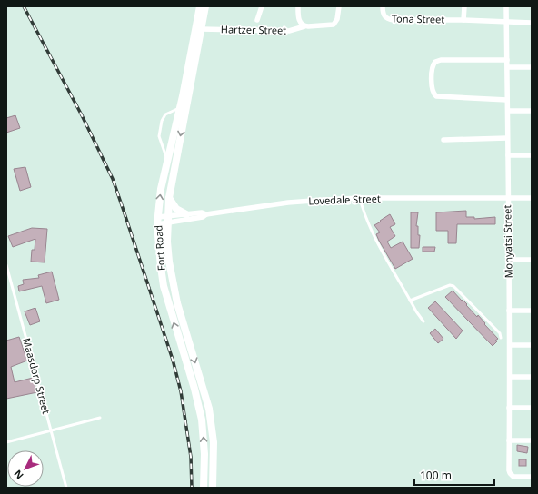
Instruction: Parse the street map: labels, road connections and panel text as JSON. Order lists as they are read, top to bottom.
{
  "streets": {
    "main road": ["Fort Road"],
    "street": [
      "Tona Street",
      "Hartzer Street",
      "Lovedale Street",
      "Monyatsi Street"
    ],
    "lane": ["Maasdorp Street"]
  },
  "crossings": [
    ["Tona Street", "Monyatsi Street"],
    ["Hartzer Street", "Fort Road"],
    ["Lovedale Street", "Monyatsi Street"],
    ["Lovedale Street", "Fort Road"]
  ],
  "scale_bar": "100 m",
  "north": "bottom left"
}
